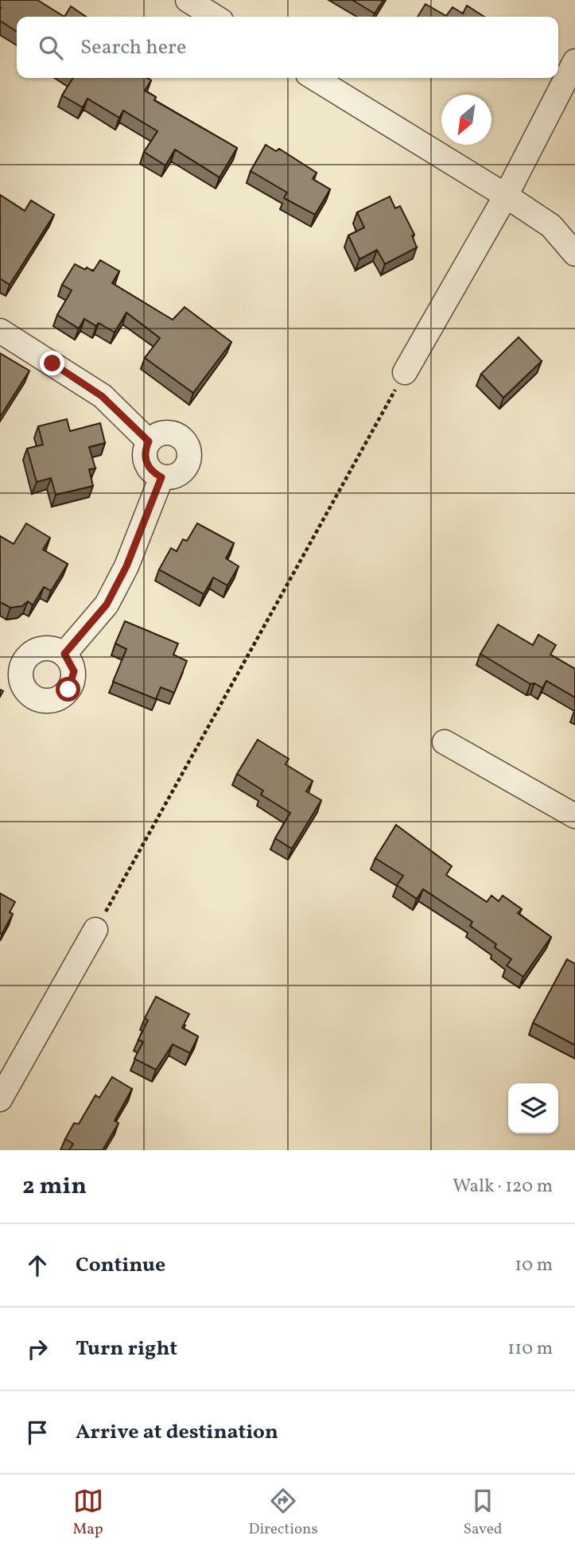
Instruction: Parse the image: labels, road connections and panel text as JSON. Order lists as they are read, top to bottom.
{
  "north": "bottom left",
  "page": {
    "search": "Search here",
    "heading": ["2 min", "Walk · 120 m"],
    "list": [
      ["Continue", "10 m"],
      ["Turn right", "110 m"],
      "Arrive at destination"
    ],
    "nav": ["Map", "Directions", "Saved"]
  }
}
